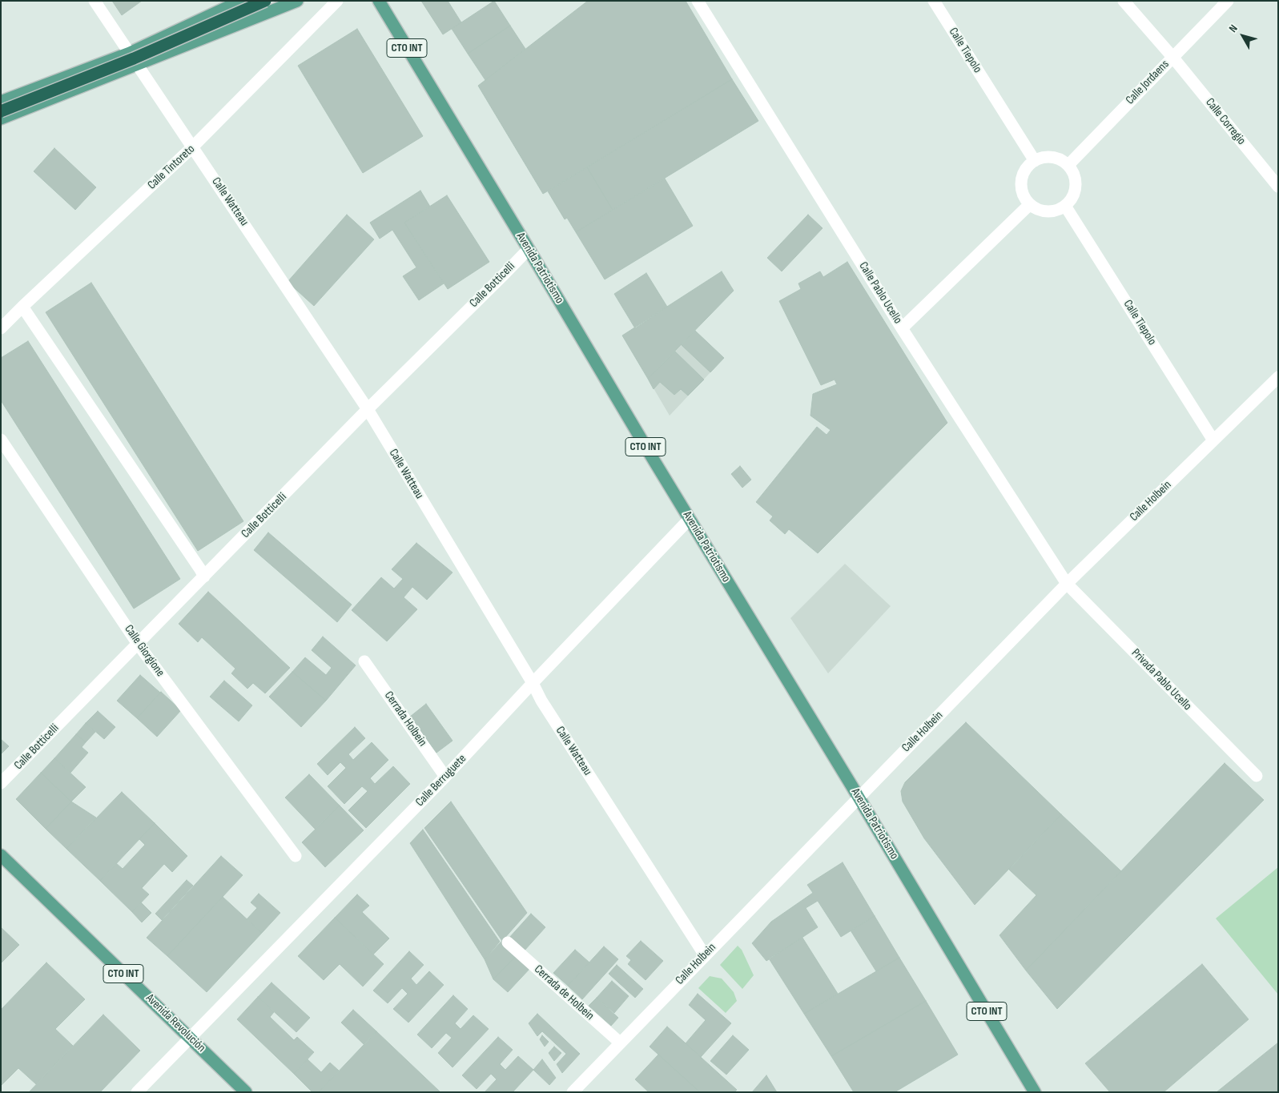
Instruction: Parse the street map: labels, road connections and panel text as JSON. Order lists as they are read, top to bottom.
{
  "streets": {
    "main road": ["CTO INT", "Avenida Patriotismo", "Avenida Revolución"],
    "street": [
      "Calle Tiepolo",
      "Calle Jordaens",
      "Calle Corregio",
      "Calle Tintoreto",
      "Calle Watteau",
      "Calle Botticelli",
      "Calle Pablo Ucello",
      "Calle Holbein",
      "Calle Giorgione",
      "Privada Pablo Ucello",
      "Cerrada Holbein",
      "Calle Berruguete",
      "Cerrada de Holbein"
    ]
  },
  "crossings": [
    ["Calle Tiepolo", "Calle Jordaens"],
    ["Calle Tiepolo", "Calle Holbein"],
    ["Calle Jordaens", "Calle Corregio"],
    ["Calle Tintoreto", "Calle Watteau"],
    ["Calle Watteau", "Calle Botticelli"],
    ["Calle Watteau", "Calle Holbein"],
    ["Calle Watteau", "Calle Berruguete"],
    ["Avenida Patriotismo", "Calle Botticelli"],
    ["Avenida Patriotismo", "Calle Holbein"],
    ["Avenida Patriotismo", "Calle Berruguete"],
    ["Calle Botticelli", "Calle Giorgione"],
    ["Calle Pablo Ucello", "Calle Holbein"],
    ["Calle Pablo Ucello", "Privada Pablo Ucello"],
    ["Calle Holbein", "Privada Pablo Ucello"],
    ["Calle Holbein", "Cerrada de Holbein"],
    ["Cerrada Holbein", "Calle Berruguete"],
    ["Calle Berruguete", "Avenida Revolución"]
  ],
  "north": "top left"
}
